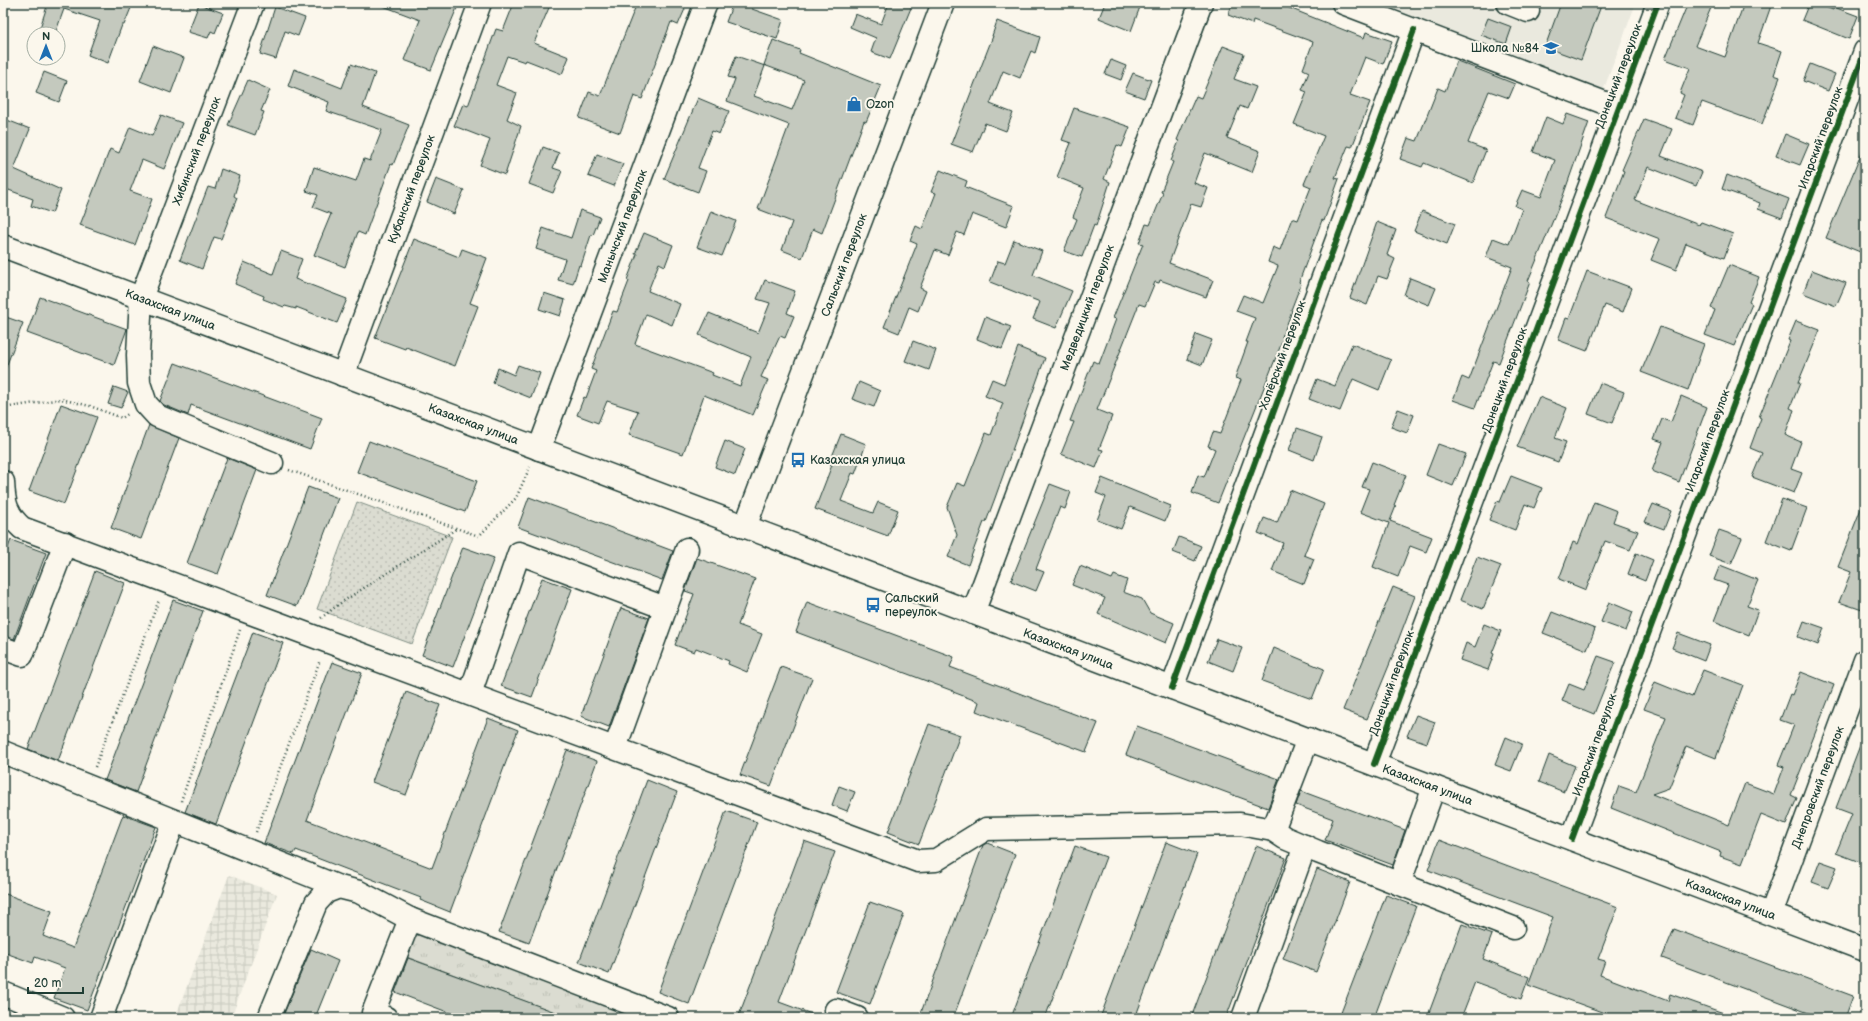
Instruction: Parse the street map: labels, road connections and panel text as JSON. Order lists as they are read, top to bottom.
{
  "streets": {
    "street": [
      "Донецкий переулок",
      "Игарский переулок",
      "Хибинский переулок",
      "Кубанский переулок",
      "Манычский переулок",
      "Сальский переулок",
      "Медведицкий переулок",
      "Казахская улица",
      "Хопёрский переулок",
      "Днепровский переулок"
    ]
  },
  "crossings": [
    ["Донецкий переулок", "Казахская улица"],
    ["Игарский переулок", "Казахская улица"],
    ["Хибинский переулок", "Казахская улица"],
    ["Кубанский переулок", "Казахская улица"],
    ["Манычский переулок", "Казахская улица"],
    ["Сальский переулок", "Казахская улица"],
    ["Медведицкий переулок", "Казахская улица"],
    ["Казахская улица", "Хопёрский переулок"],
    ["Казахская улица", "Днепровский переулок"]
  ],
  "places": {
    "school or university": ["Школа №84"],
    "shop": ["Ozon"],
    "bus stop": ["Казахская улица", "Сальский переулок"]
  },
  "scale_bar": "20 m",
  "north": "top"
}
